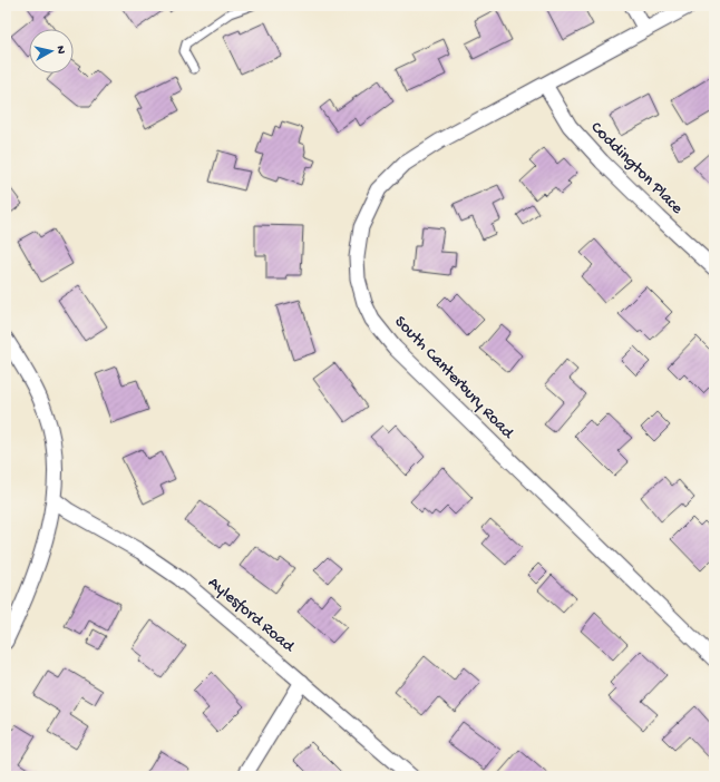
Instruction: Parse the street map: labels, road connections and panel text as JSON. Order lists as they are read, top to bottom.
{
  "streets": {
    "street": ["Coddington Place", "South Canterbury Road", "Aylesford Road"]
  },
  "crossings": [
    ["Coddington Place", "South Canterbury Road"]
  ],
  "north": "right"
}
